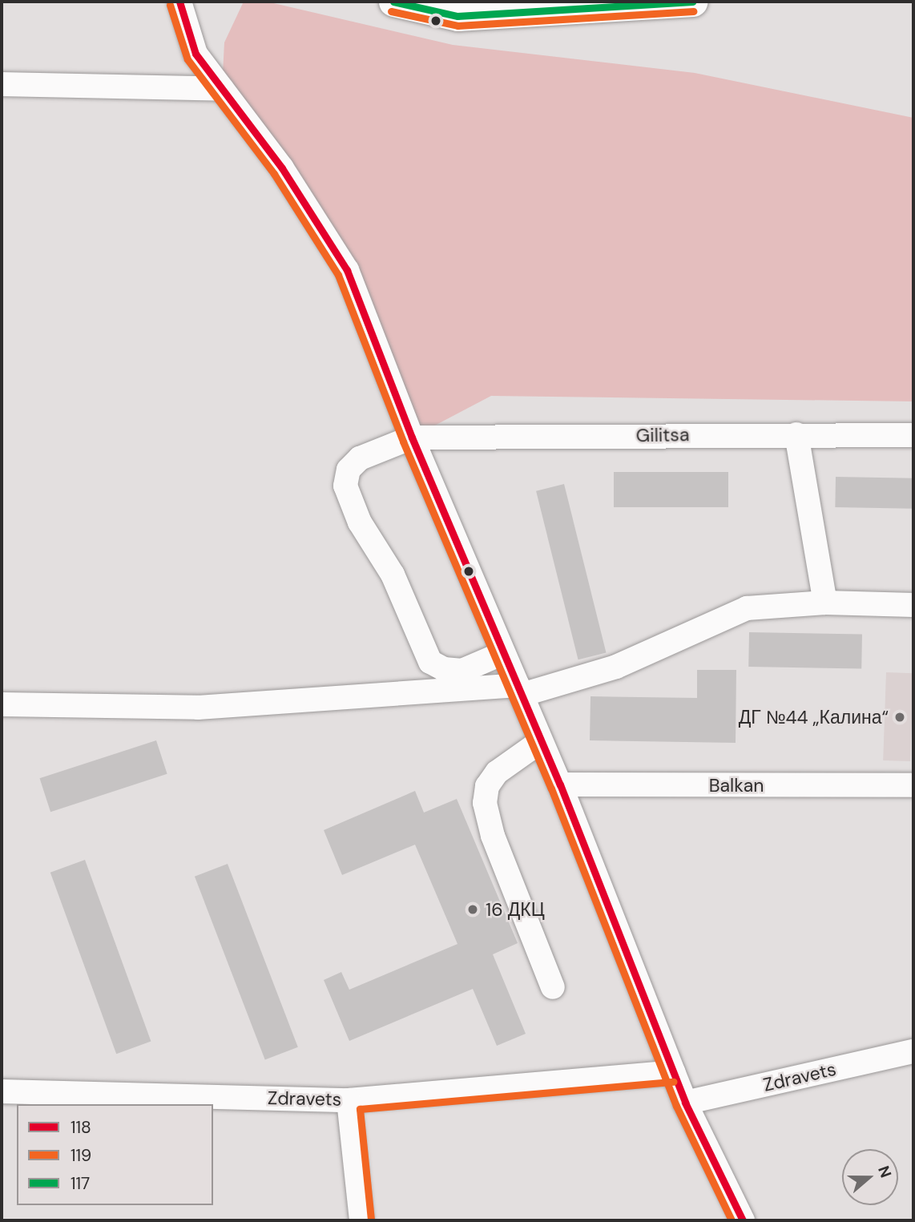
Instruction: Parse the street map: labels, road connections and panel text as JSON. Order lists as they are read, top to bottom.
{
  "streets": {
    "street": ["Gilitsa", "Balkan", "Zdravets"]
  },
  "places": ["ДГ №44 „Калина“", "16 ДКЦ"],
  "lines": ["transit line 118", "transit line 117", "transit line 119"],
  "legend": ["118", "119", "117"],
  "north": "right"
}
